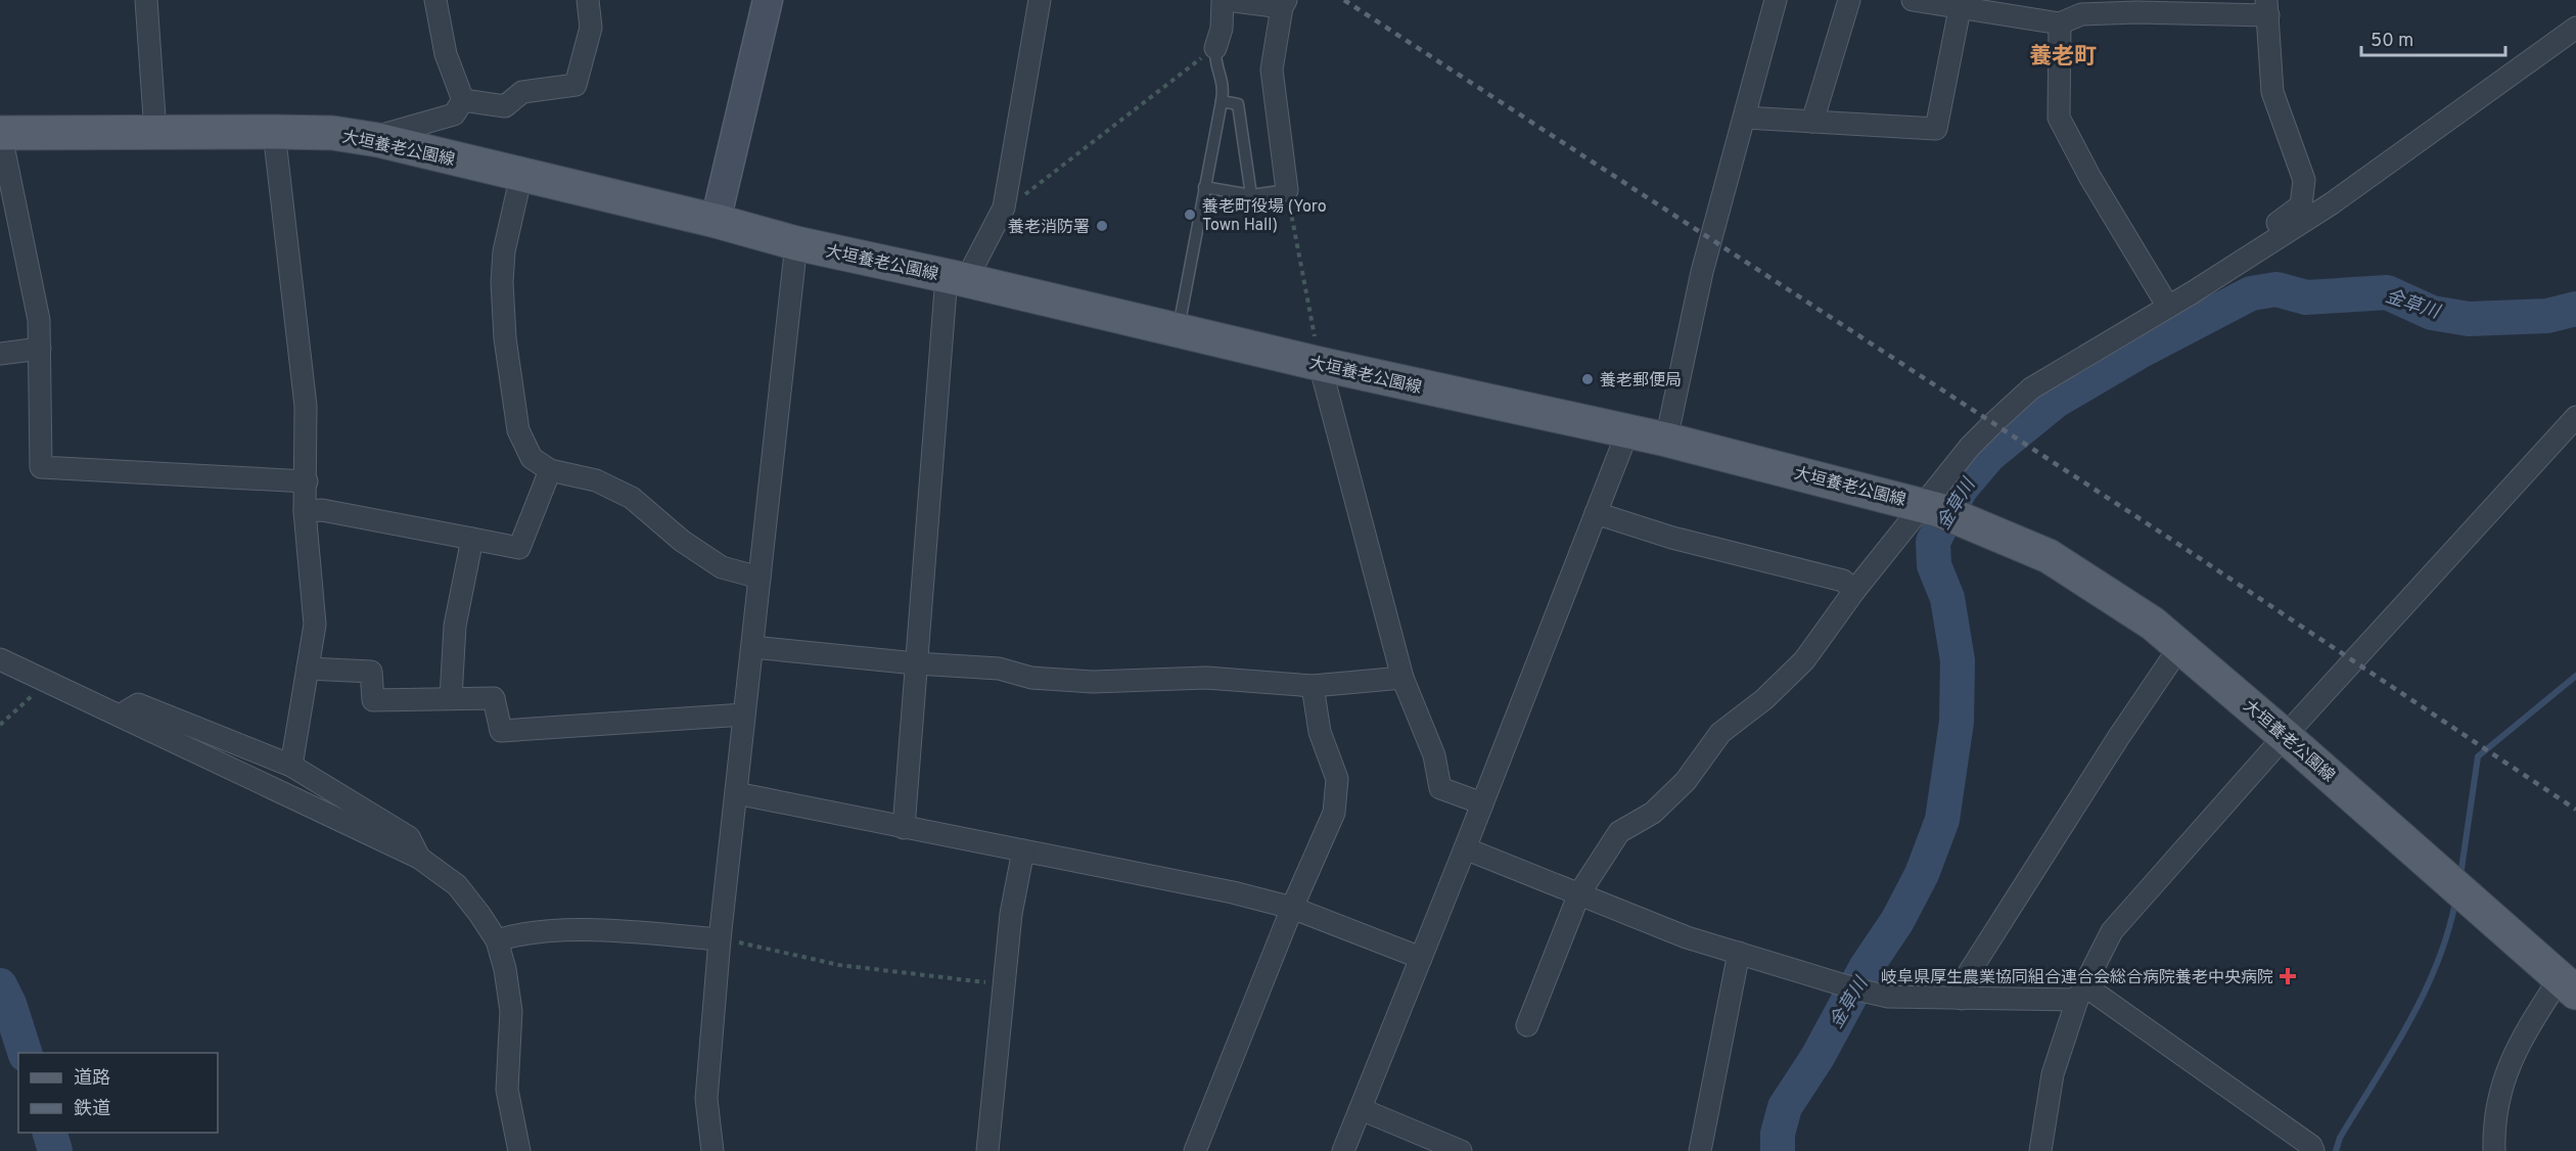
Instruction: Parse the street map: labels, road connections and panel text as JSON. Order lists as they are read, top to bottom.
{
  "streets": {
    "main road": ["大垣養老公園線"]
  },
  "districts": ["養老町"],
  "water": ["金草川"],
  "places": {
    "other": ["養老町役場 (Yoro Town Hall)", "養老消防署", "養老郵便局"],
    "health": ["岐阜県厚生農業協同組合連合会総合病院養老中央病院"]
  },
  "legend": ["道路", "鉄道"],
  "scale_bar": "50 m"
}
